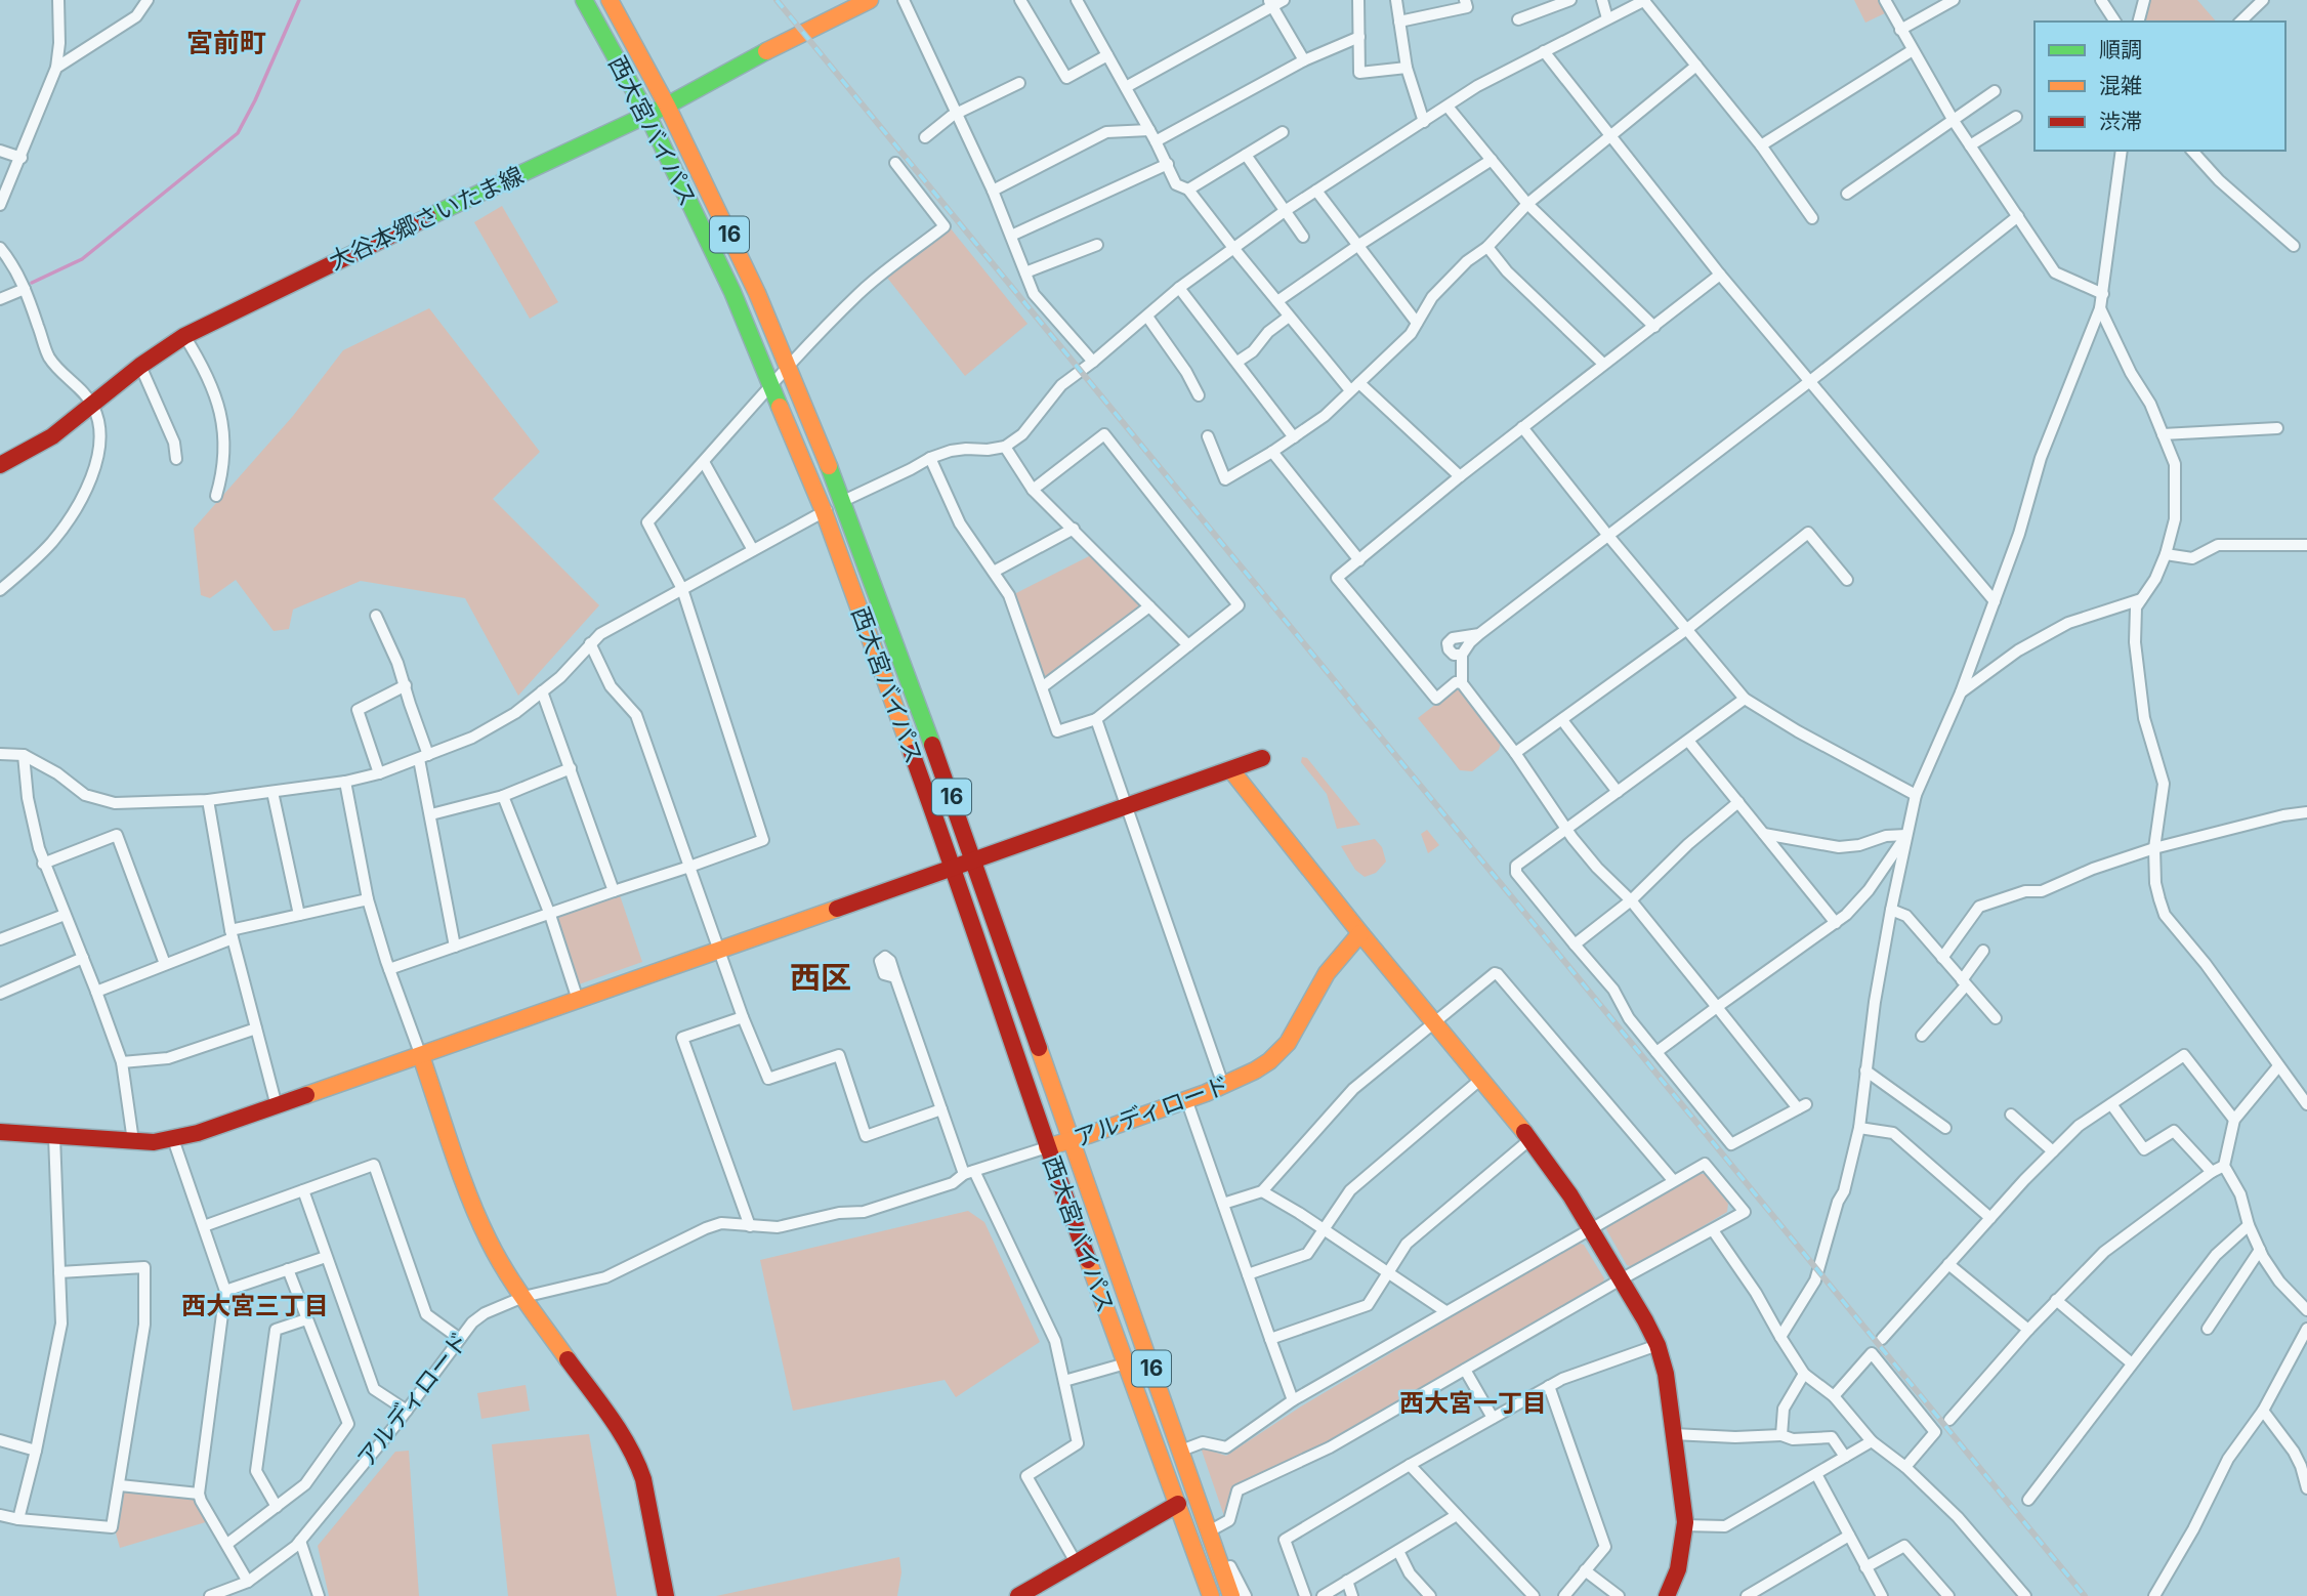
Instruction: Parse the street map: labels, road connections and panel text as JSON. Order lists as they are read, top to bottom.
{
  "streets": {
    "main road": [
      "西大宮バイパス",
      "大谷本郷さいたま線",
      "16",
      "アルディロード"
    ]
  },
  "crossings": [
    ["西大宮バイパス", "大谷本郷さいたま線"],
    ["西大宮バイパス", "アルディロード"]
  ],
  "districts": [
    "宮前町",
    "西区",
    "西大宮三丁目",
    "西大宮一丁目"
  ],
  "legend": ["順調", "混雑", "渋滞"]
}
